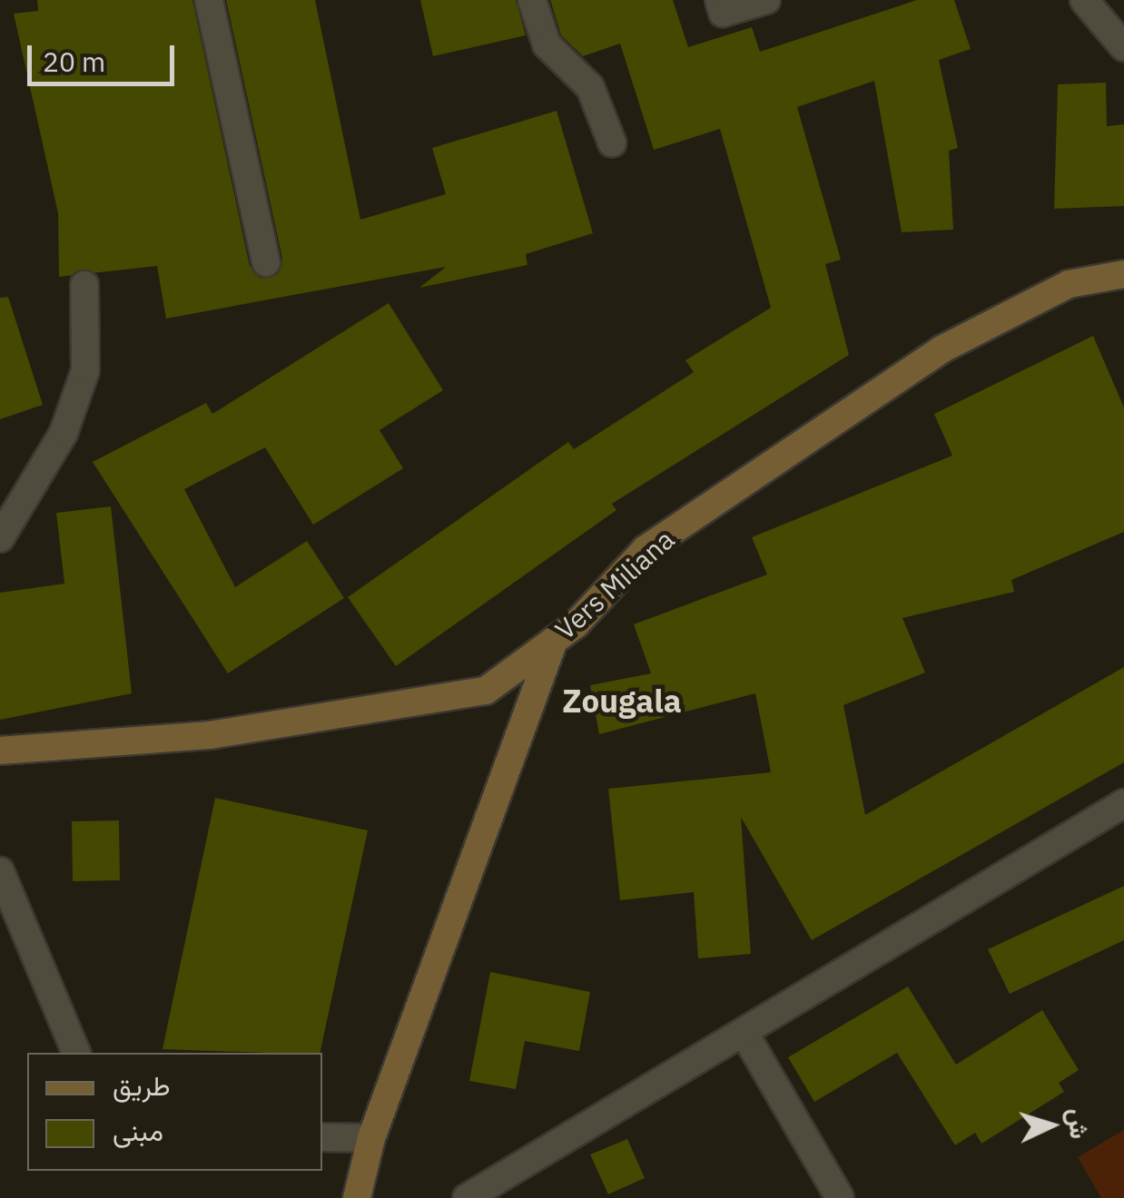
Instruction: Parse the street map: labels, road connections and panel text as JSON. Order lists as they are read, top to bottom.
{
  "streets": {
    "main road": ["Vers Miliana"]
  },
  "districts": ["Zougala"],
  "legend": ["طريق", "مبنى"],
  "scale_bar": "20 m",
  "north": "right"
}
